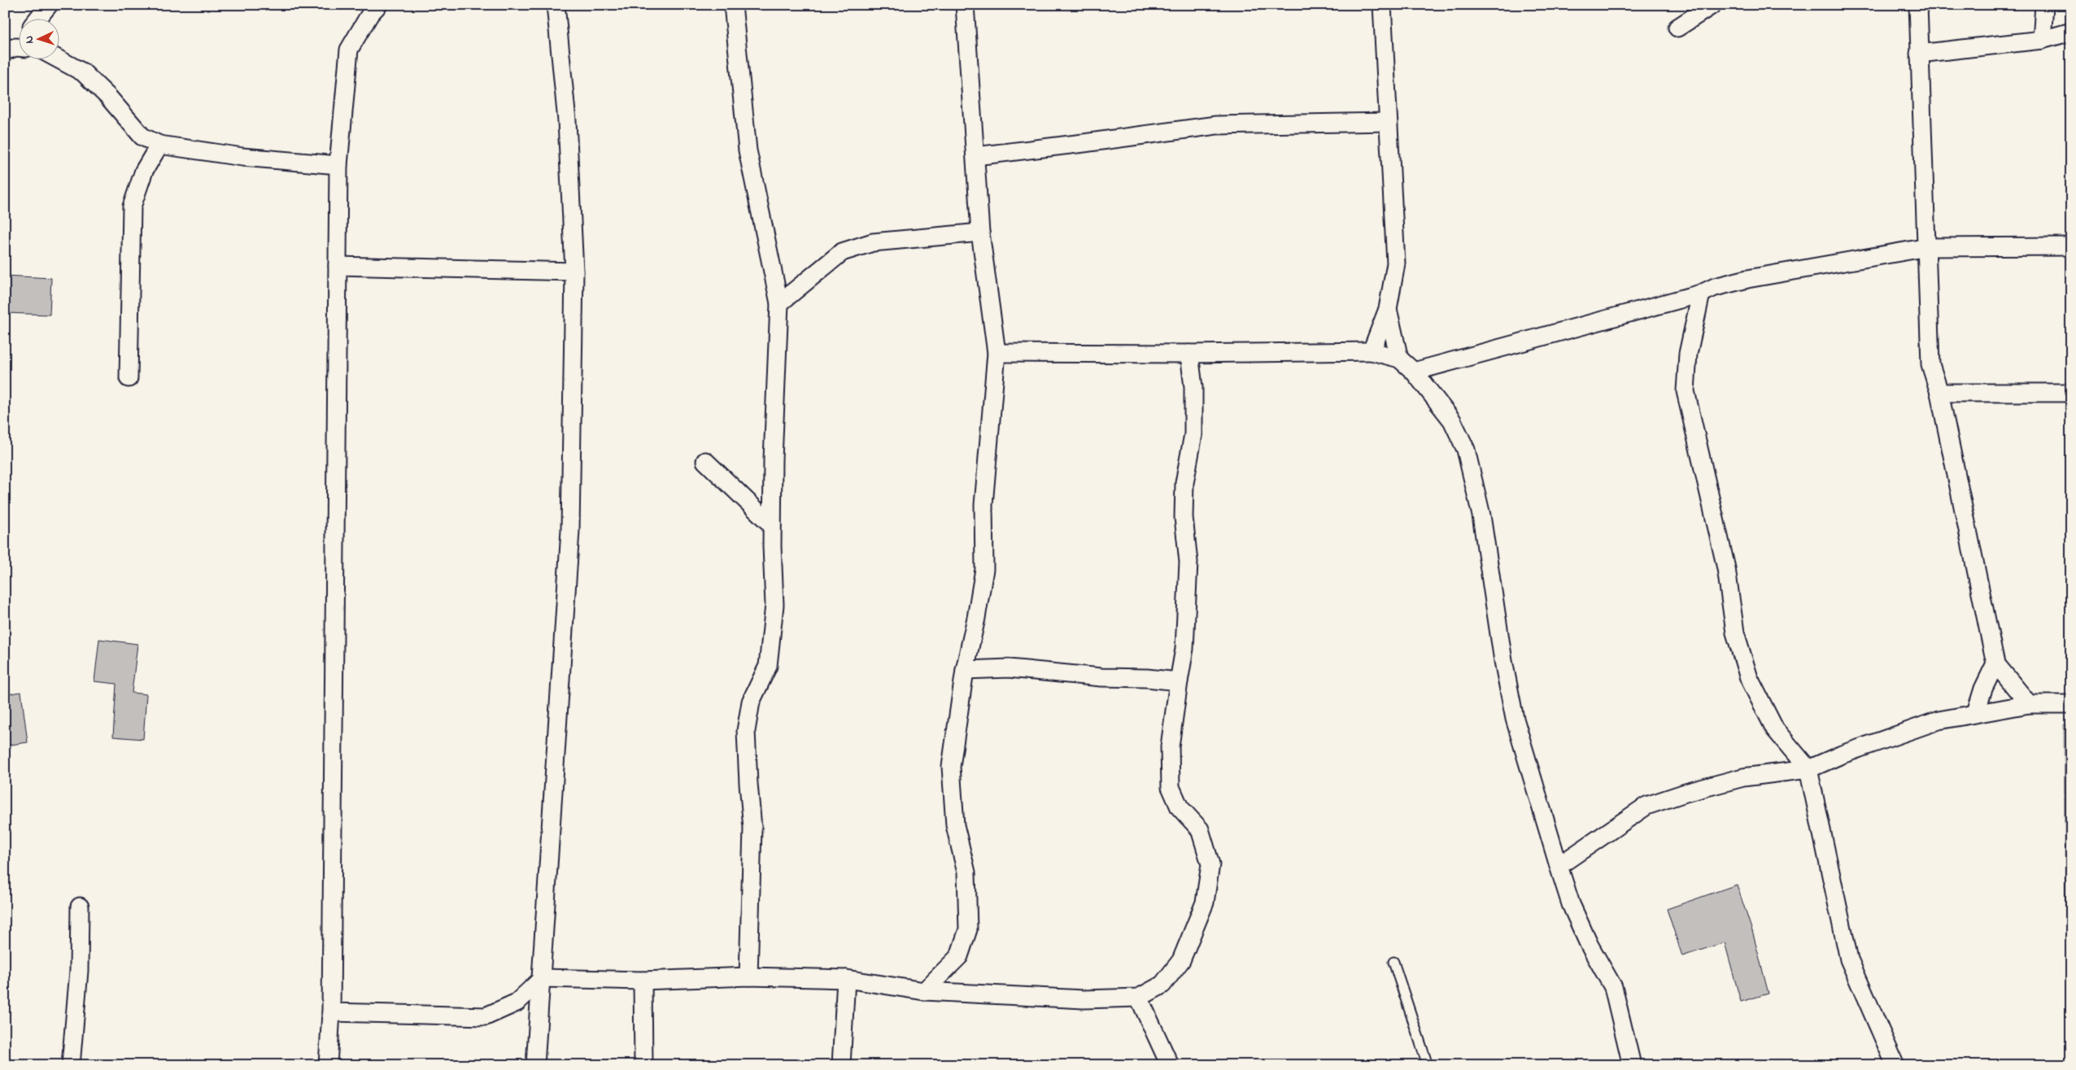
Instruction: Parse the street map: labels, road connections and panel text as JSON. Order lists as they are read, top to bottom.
{
  "north": "left"
}
